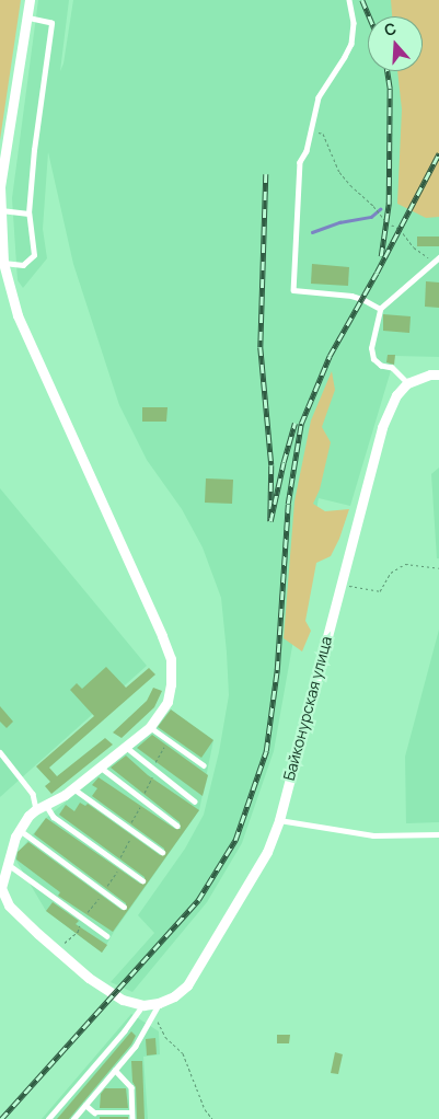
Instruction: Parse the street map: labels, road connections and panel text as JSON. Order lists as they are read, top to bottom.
{
  "streets": {
    "street": ["Байконурская улица"]
  },
  "north": "top"
}
